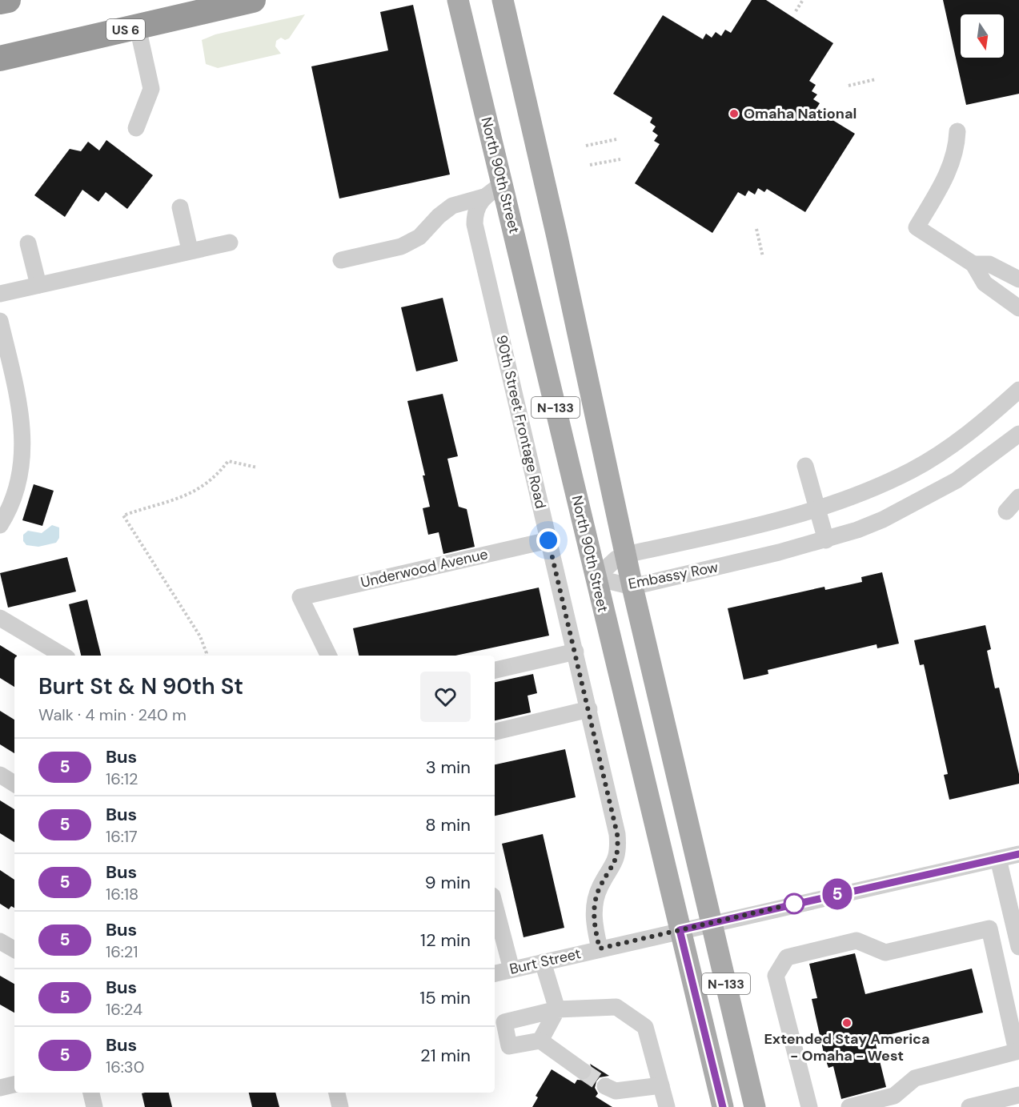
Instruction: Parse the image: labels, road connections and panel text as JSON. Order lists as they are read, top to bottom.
{
  "streets": {
    "highway": ["US 6"],
    "main road": ["North 90th Street", "N-133"],
    "street": [
      "90th Street Frontage Road",
      "Underwood Avenue",
      "Embassy Row",
      "Burt Street"
    ]
  },
  "crossings": [
    ["North 90th Street", "Embassy Row"],
    ["North 90th Street", "Burt Street"],
    ["N-133", "Embassy Row"],
    ["N-133", "Burt Street"],
    ["90th Street Frontage Road", "Underwood Avenue"],
    ["90th Street Frontage Road", "Burt Street"]
  ],
  "places": ["Omaha National", "Extended Stay America - Omaha - West"],
  "lines": ["bus line 5"],
  "north": "bottom",
  "page": {
    "on_map": "5",
    "heading": ["Burt St & N 90th St", "Walk · 4 min · 240 m"],
    "list": [
      {
        "mark": "5",
        "name": "Bus",
        "note": "16:12",
        "value": "3 min"
      },
      {
        "mark": "5",
        "name": "Bus",
        "note": "16:17",
        "value": "8 min"
      },
      {
        "mark": "5",
        "name": "Bus",
        "note": "16:18",
        "value": "9 min"
      },
      {
        "mark": "5",
        "name": "Bus",
        "note": "16:21",
        "value": "12 min"
      },
      {
        "mark": "5",
        "name": "Bus",
        "note": "16:24",
        "value": "15 min"
      },
      {
        "mark": "5",
        "name": "Bus",
        "note": "16:30",
        "value": "21 min"
      }
    ]
  }
}
